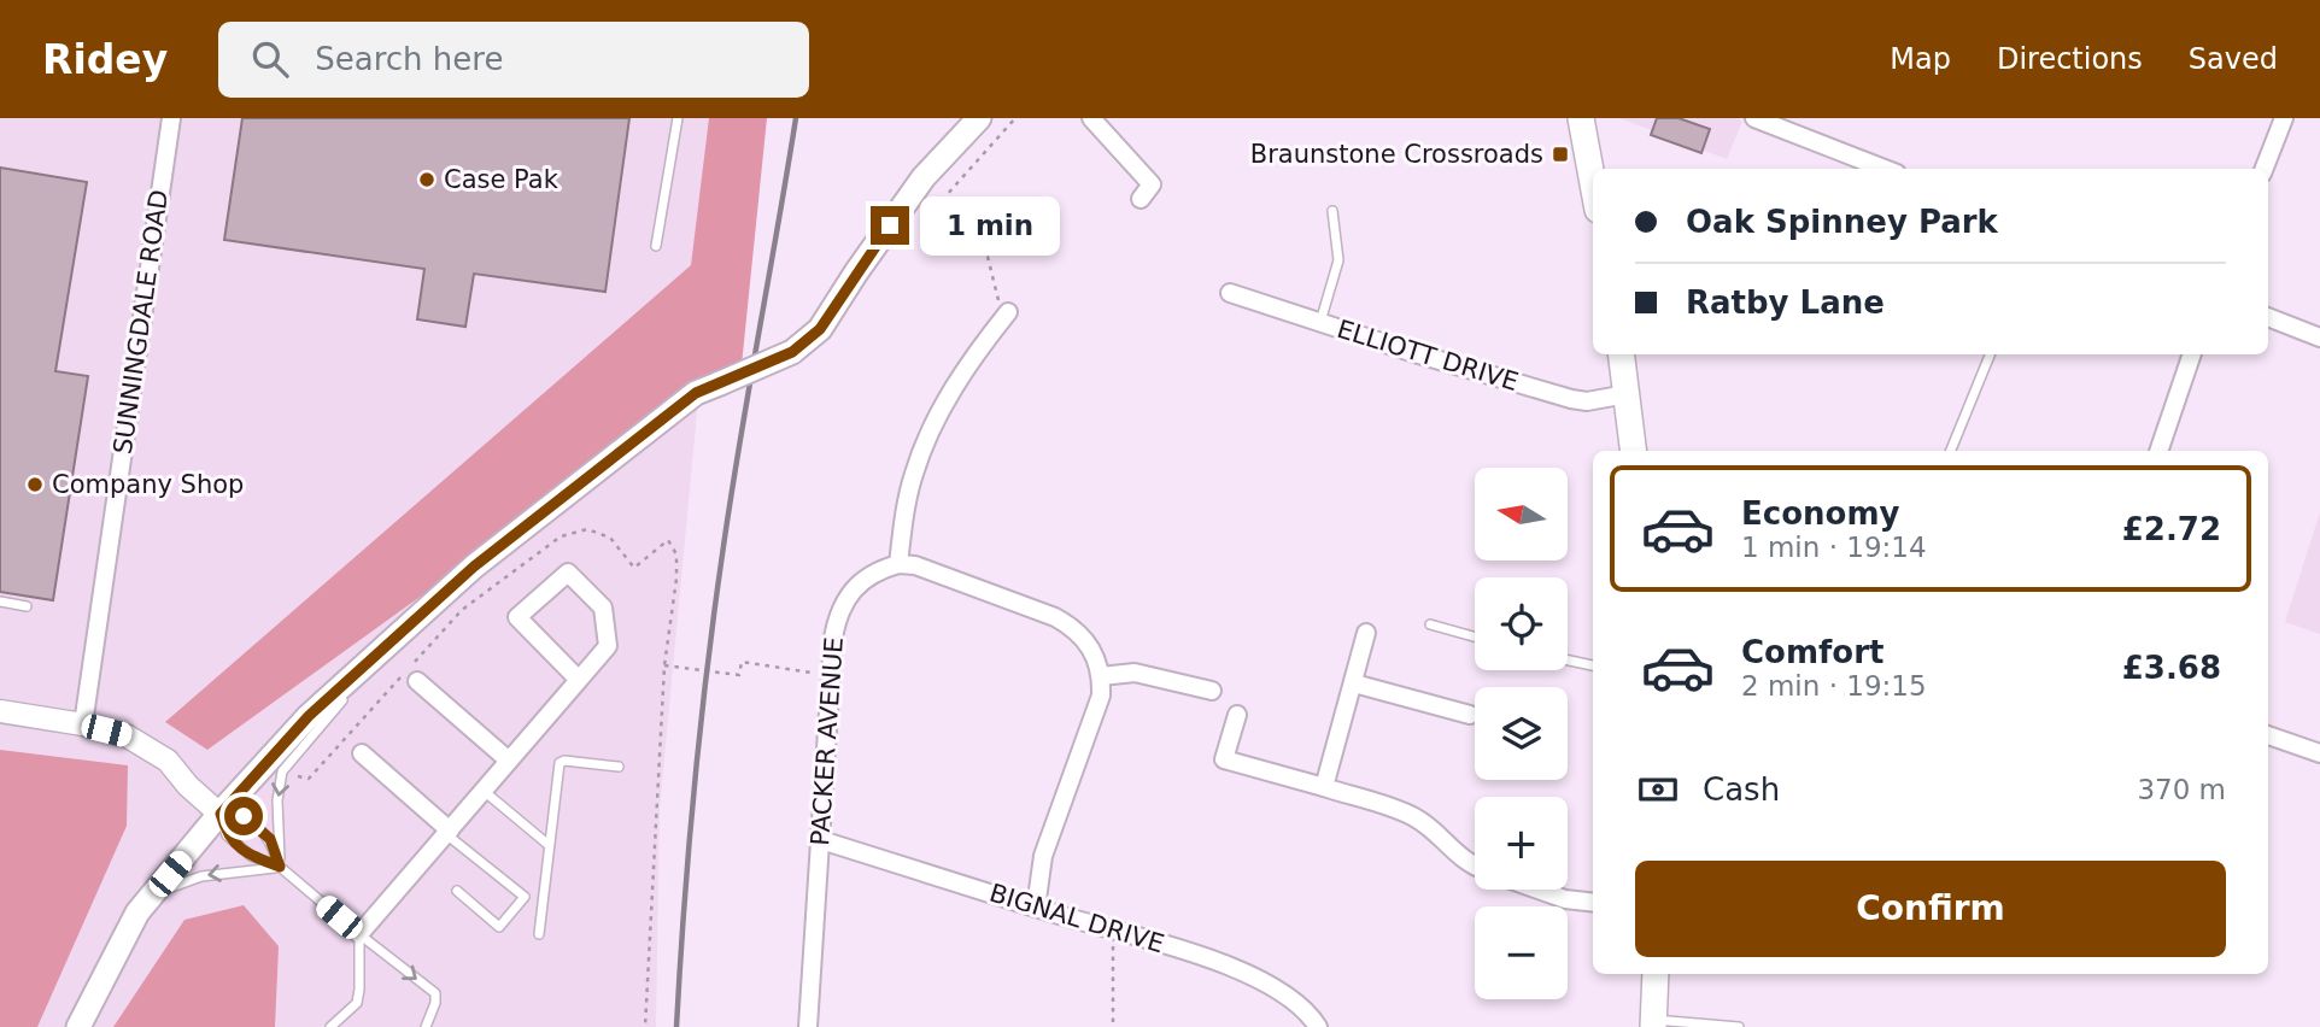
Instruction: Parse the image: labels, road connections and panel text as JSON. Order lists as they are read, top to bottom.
{
  "streets": {
    "street": [
      "SUNNINGDALE ROAD",
      "ELLIOTT DRIVE",
      "PACKER AVENUE",
      "BIGNAL DRIVE"
    ]
  },
  "crossings": [
    ["PACKER AVENUE", "BIGNAL DRIVE"]
  ],
  "places": {
    "transit": ["Braunstone Crossroads"],
    "other": ["Case Pak", "Company Shop"]
  },
  "north": "left",
  "page": {
    "header": "Ridey",
    "search": "Search here",
    "nav": ["Map", "Directions", "Saved"],
    "banner": ["Oak Spinney Park", "Ratby Lane"],
    "bubble": "1 min",
    "list": [
      {
        "name": "Economy",
        "note": "1 min · 19:14",
        "value": "£2.72"
      },
      {
        "name": "Comfort",
        "note": "2 min · 19:15",
        "value": "£3.68"
      }
    ],
    "map_buttons": ["+", "−"],
    "pay": ["Cash", "370 m"],
    "buttons": "Confirm"
  }
}
